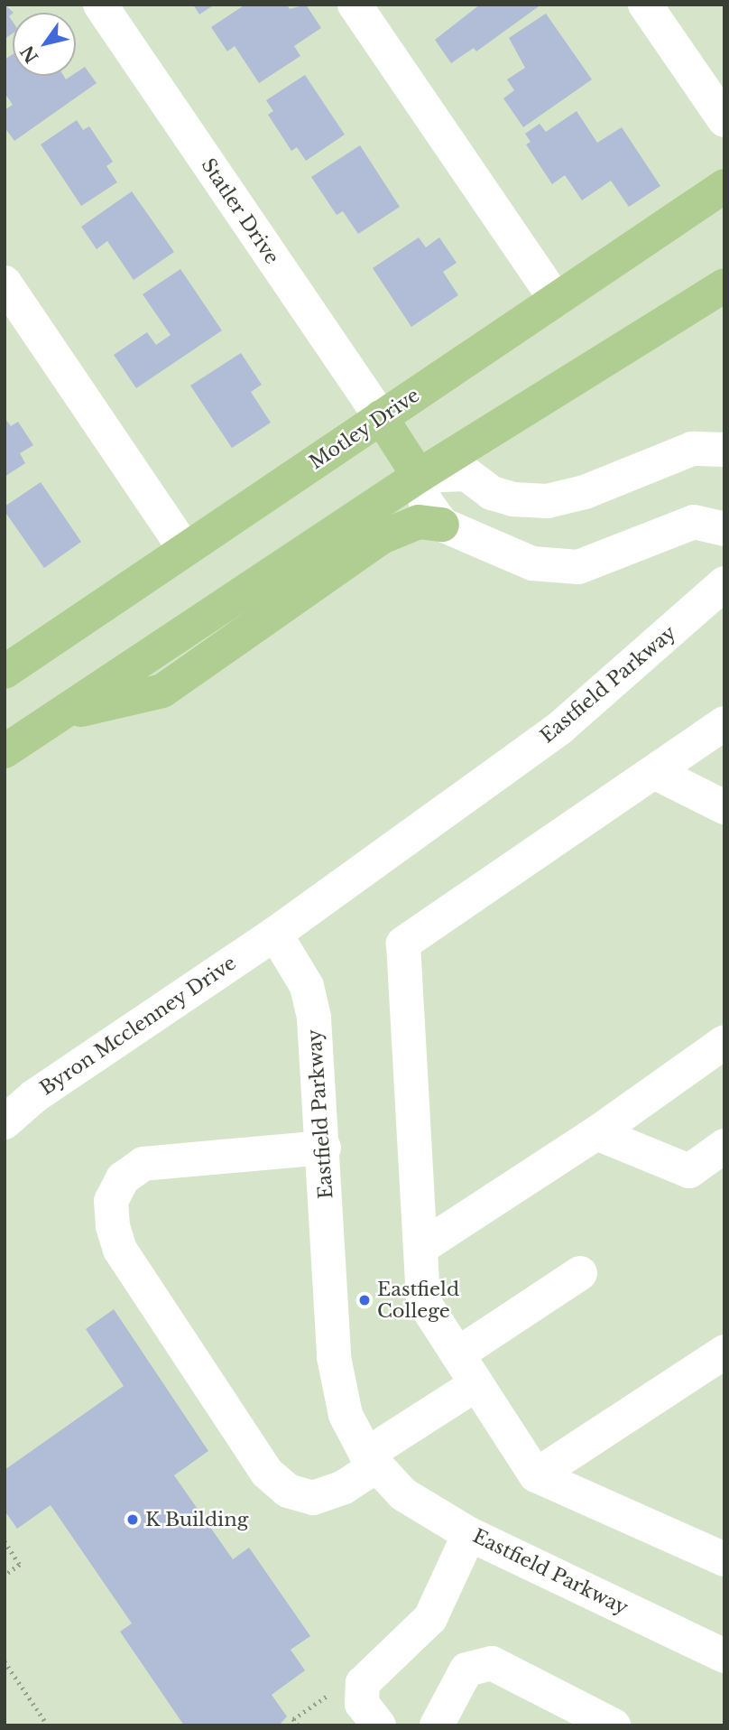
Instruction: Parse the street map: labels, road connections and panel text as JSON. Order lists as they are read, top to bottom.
{
  "streets": {
    "main road": ["Motley Drive"],
    "street": ["Statler Drive", "Eastfield Parkway", "Byron Mcclenney Drive"]
  },
  "crossings": [
    ["Statler Drive", "Motley Drive"],
    ["Eastfield Parkway", "Byron Mcclenney Drive"]
  ],
  "places": ["Eastfield College", "K Building"],
  "north": "bottom left"
}
